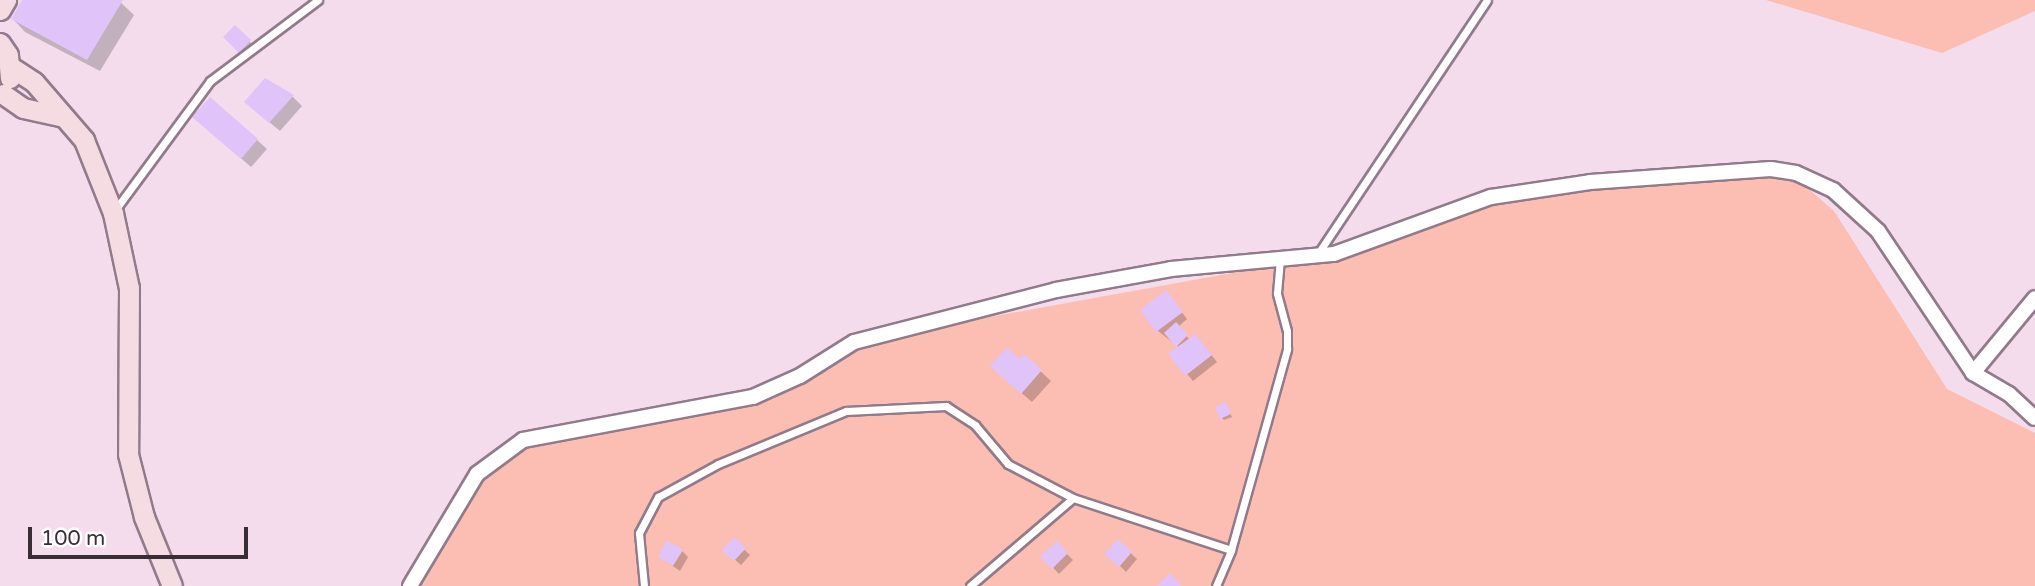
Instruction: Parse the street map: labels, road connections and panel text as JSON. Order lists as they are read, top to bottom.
{
  "scale_bar": "100 m"
}
